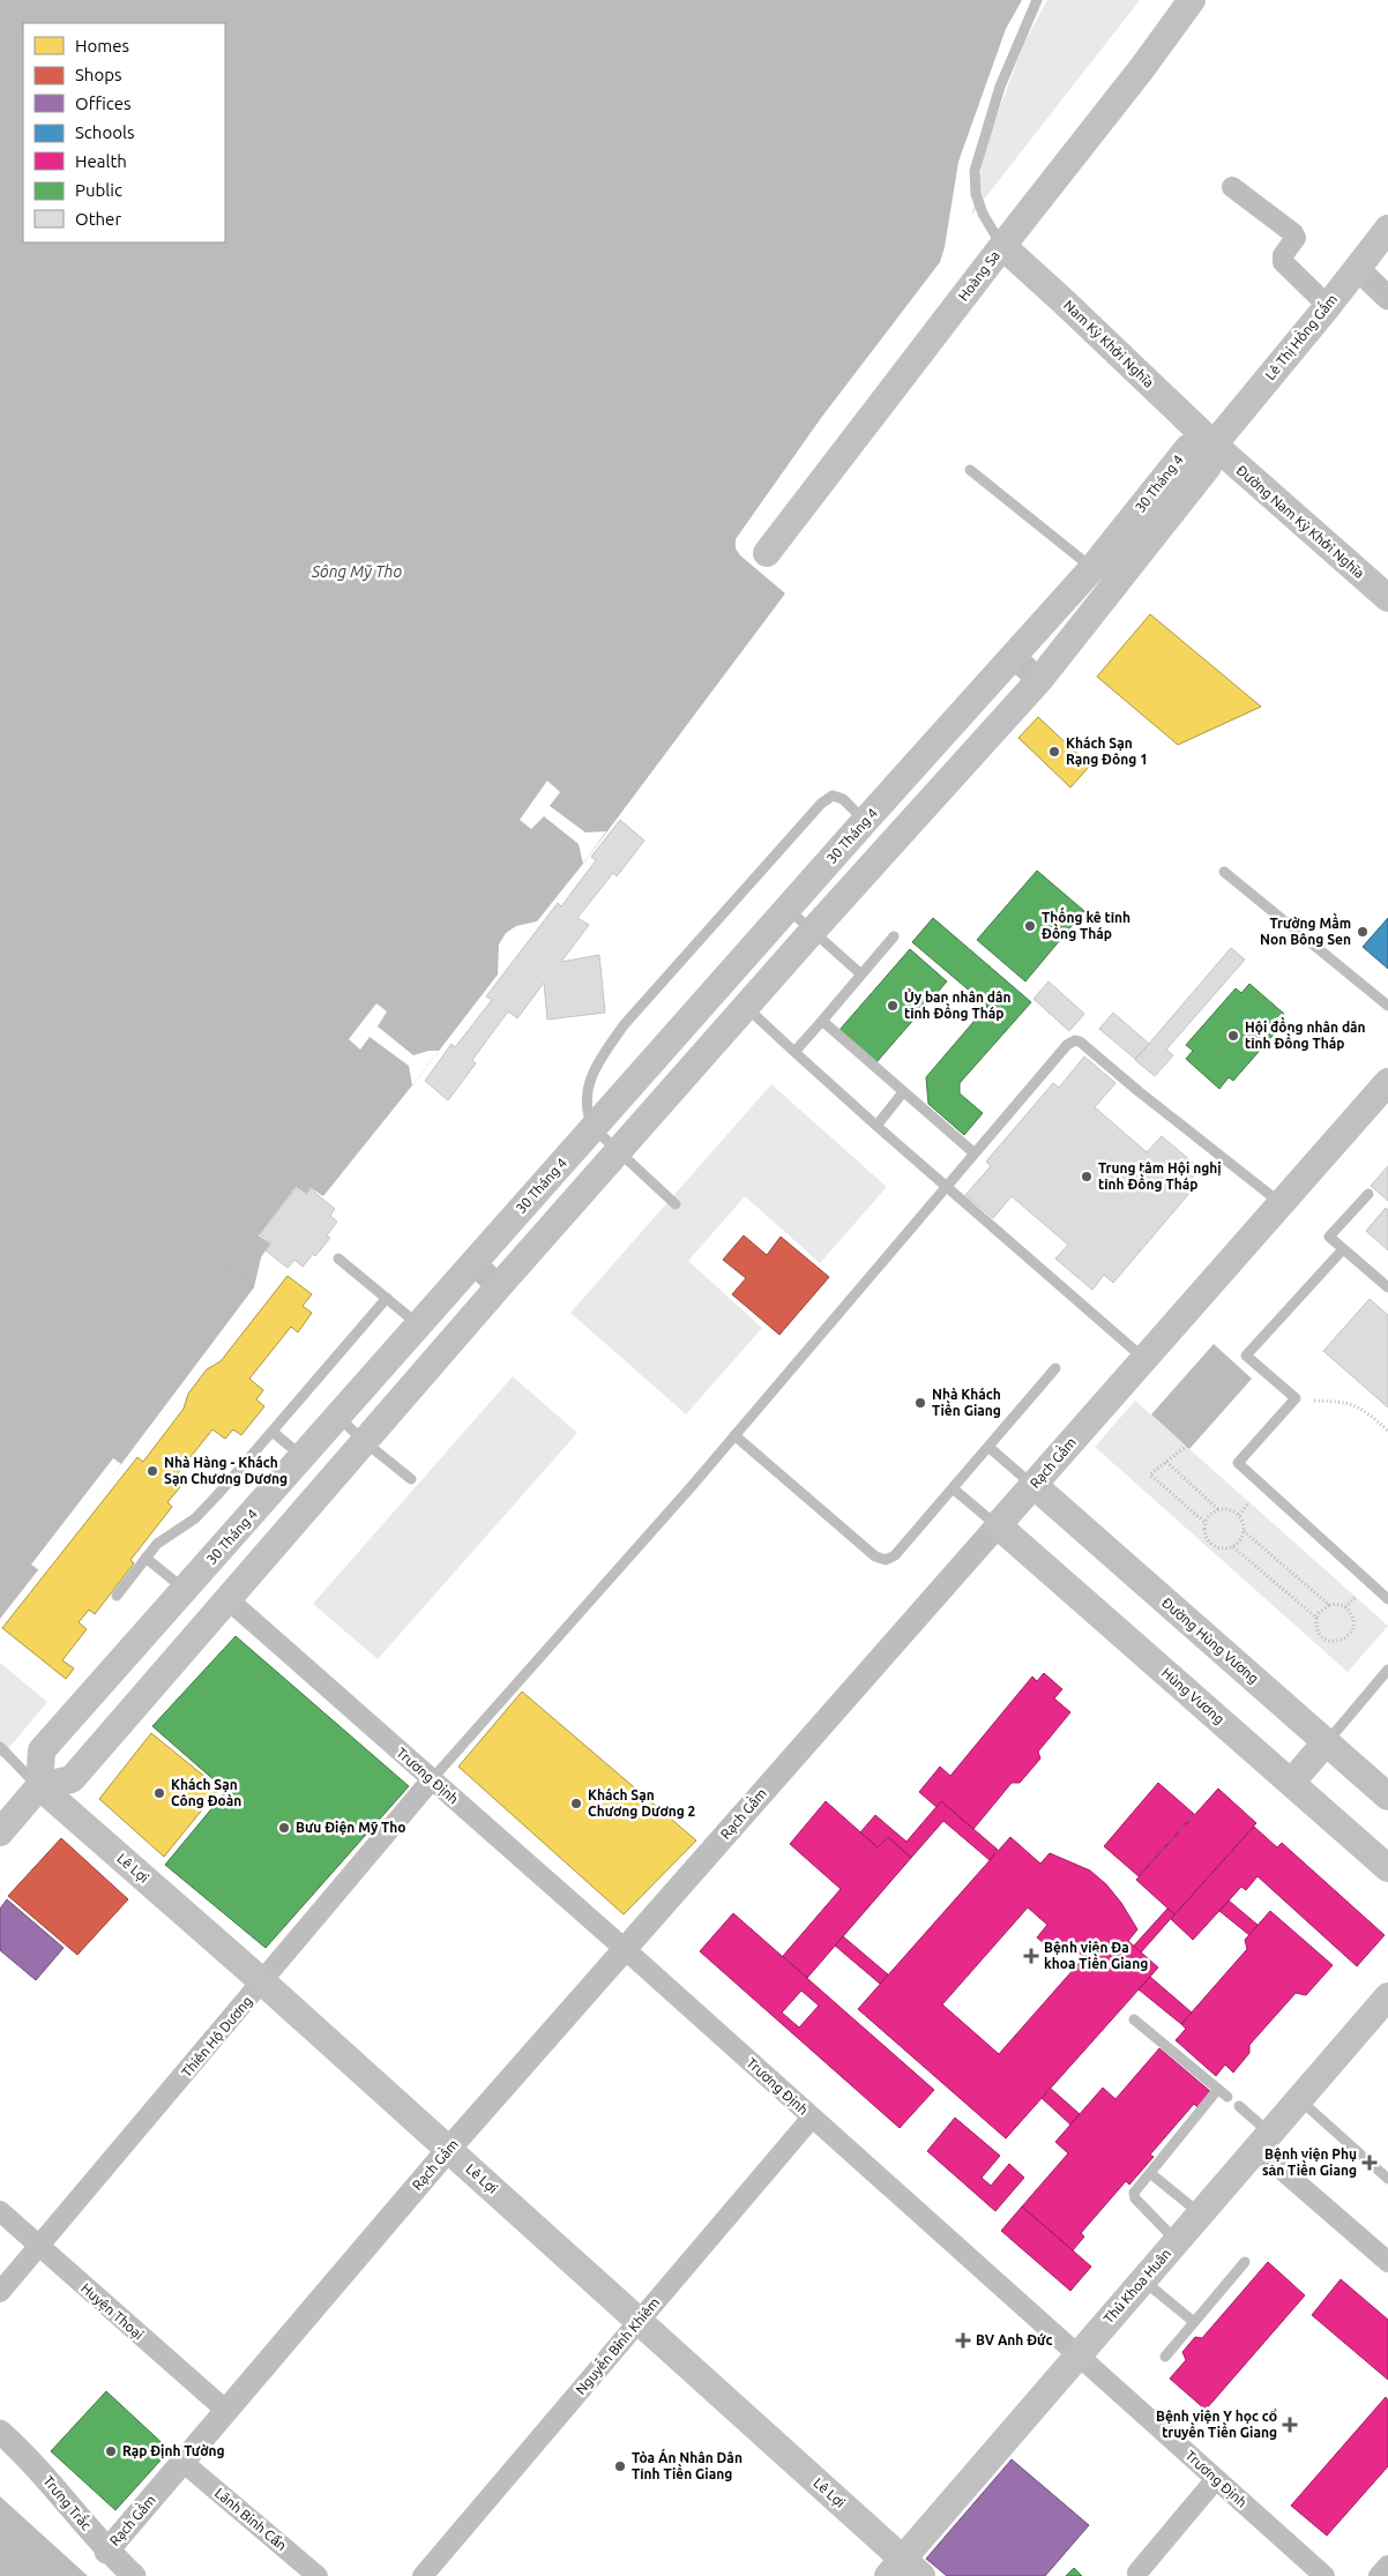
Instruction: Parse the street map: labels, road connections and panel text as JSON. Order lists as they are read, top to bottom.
{
  "streets": {
    "main road": [
      "Hoàng Sa",
      "Lê Thị Hồng Gấm",
      "Nam Kỳ Khởi Nghĩa",
      "30 Tháng 4",
      "Đường Nam Kỳ Khởi Nghĩa",
      "Rạch Gầm",
      "Đường Hùng Vương",
      "Hùng Vương",
      "Lê Lợi",
      "Thủ Khoa Huân"
    ],
    "street": [
      "Trương Định",
      "Thiên Hộ Dương",
      "Huyện Thoại",
      "Nguyễn Bỉnh Khiêm",
      "Trưng Trắc",
      "Lãnh Binh Cẩn"
    ]
  },
  "crossings": [
    ["Hoàng Sa", "Nam Kỳ Khởi Nghĩa"],
    ["Lê Thị Hồng Gấm", "Nam Kỳ Khởi Nghĩa"],
    ["Lê Thị Hồng Gấm", "30 Tháng 4"],
    ["Lê Thị Hồng Gấm", "Đường Nam Kỳ Khởi Nghĩa"],
    ["Nam Kỳ Khởi Nghĩa", "30 Tháng 4"],
    ["Nam Kỳ Khởi Nghĩa", "Đường Nam Kỳ Khởi Nghĩa"],
    ["30 Tháng 4", "Đường Nam Kỳ Khởi Nghĩa"],
    ["30 Tháng 4", "Trương Định"],
    ["30 Tháng 4", "Lê Lợi"],
    ["Rạch Gầm", "Đường Hùng Vương"],
    ["Rạch Gầm", "Hùng Vương"],
    ["Rạch Gầm", "Trương Định"],
    ["Rạch Gầm", "Lê Lợi"],
    ["Rạch Gầm", "Huyện Thoại"],
    ["Rạch Gầm", "Trưng Trắc"],
    ["Rạch Gầm", "Lãnh Binh Cẩn"],
    ["Trương Định", "Thiên Hộ Dương"],
    ["Trương Định", "Thủ Khoa Huân"],
    ["Trương Định", "Nguyễn Bỉnh Khiêm"],
    ["Lê Lợi", "Thiên Hộ Dương"],
    ["Lê Lợi", "Thủ Khoa Huân"],
    ["Lê Lợi", "Nguyễn Bỉnh Khiêm"],
    ["Thiên Hộ Dương", "Huyện Thoại"]
  ],
  "water": ["Sông Mỹ Tho"],
  "places": {
    "other": [
      "Khách Sạn Rạng Đông 1",
      "Thống kê tỉnh Đồng Tháp",
      "Trường Mầm Non Bông Sen",
      "Ủy ban nhân dân tỉnh Đồng Tháp",
      "Hội đồng nhân dân tỉnh Đồng Tháp",
      "Trung tâm Hội nghị tỉnh Đồng Tháp",
      "Nhà Khách Tiền Giang",
      "Nhà Hàng - Khách Sạn Chương Dương",
      "Khách Sạn Công Đoàn",
      "Khách Sạn Chương Dương 2",
      "Bưu Điện Mỹ Tho",
      "Rạp Định Tường",
      "Tòa Án Nhân Dân Tỉnh Tiền Giang"
    ],
    "health": [
      "Bệnh viện Đa khoa Tiền Giang",
      "Bệnh viện Phụ sản Tiền Giang",
      "BV Anh Đức",
      "Bệnh viện Y học cổ truyền Tiền Giang"
    ]
  },
  "legend": [
    "Homes",
    "Shops",
    "Offices",
    "Schools",
    "Health",
    "Public",
    "Other"
  ]
}
